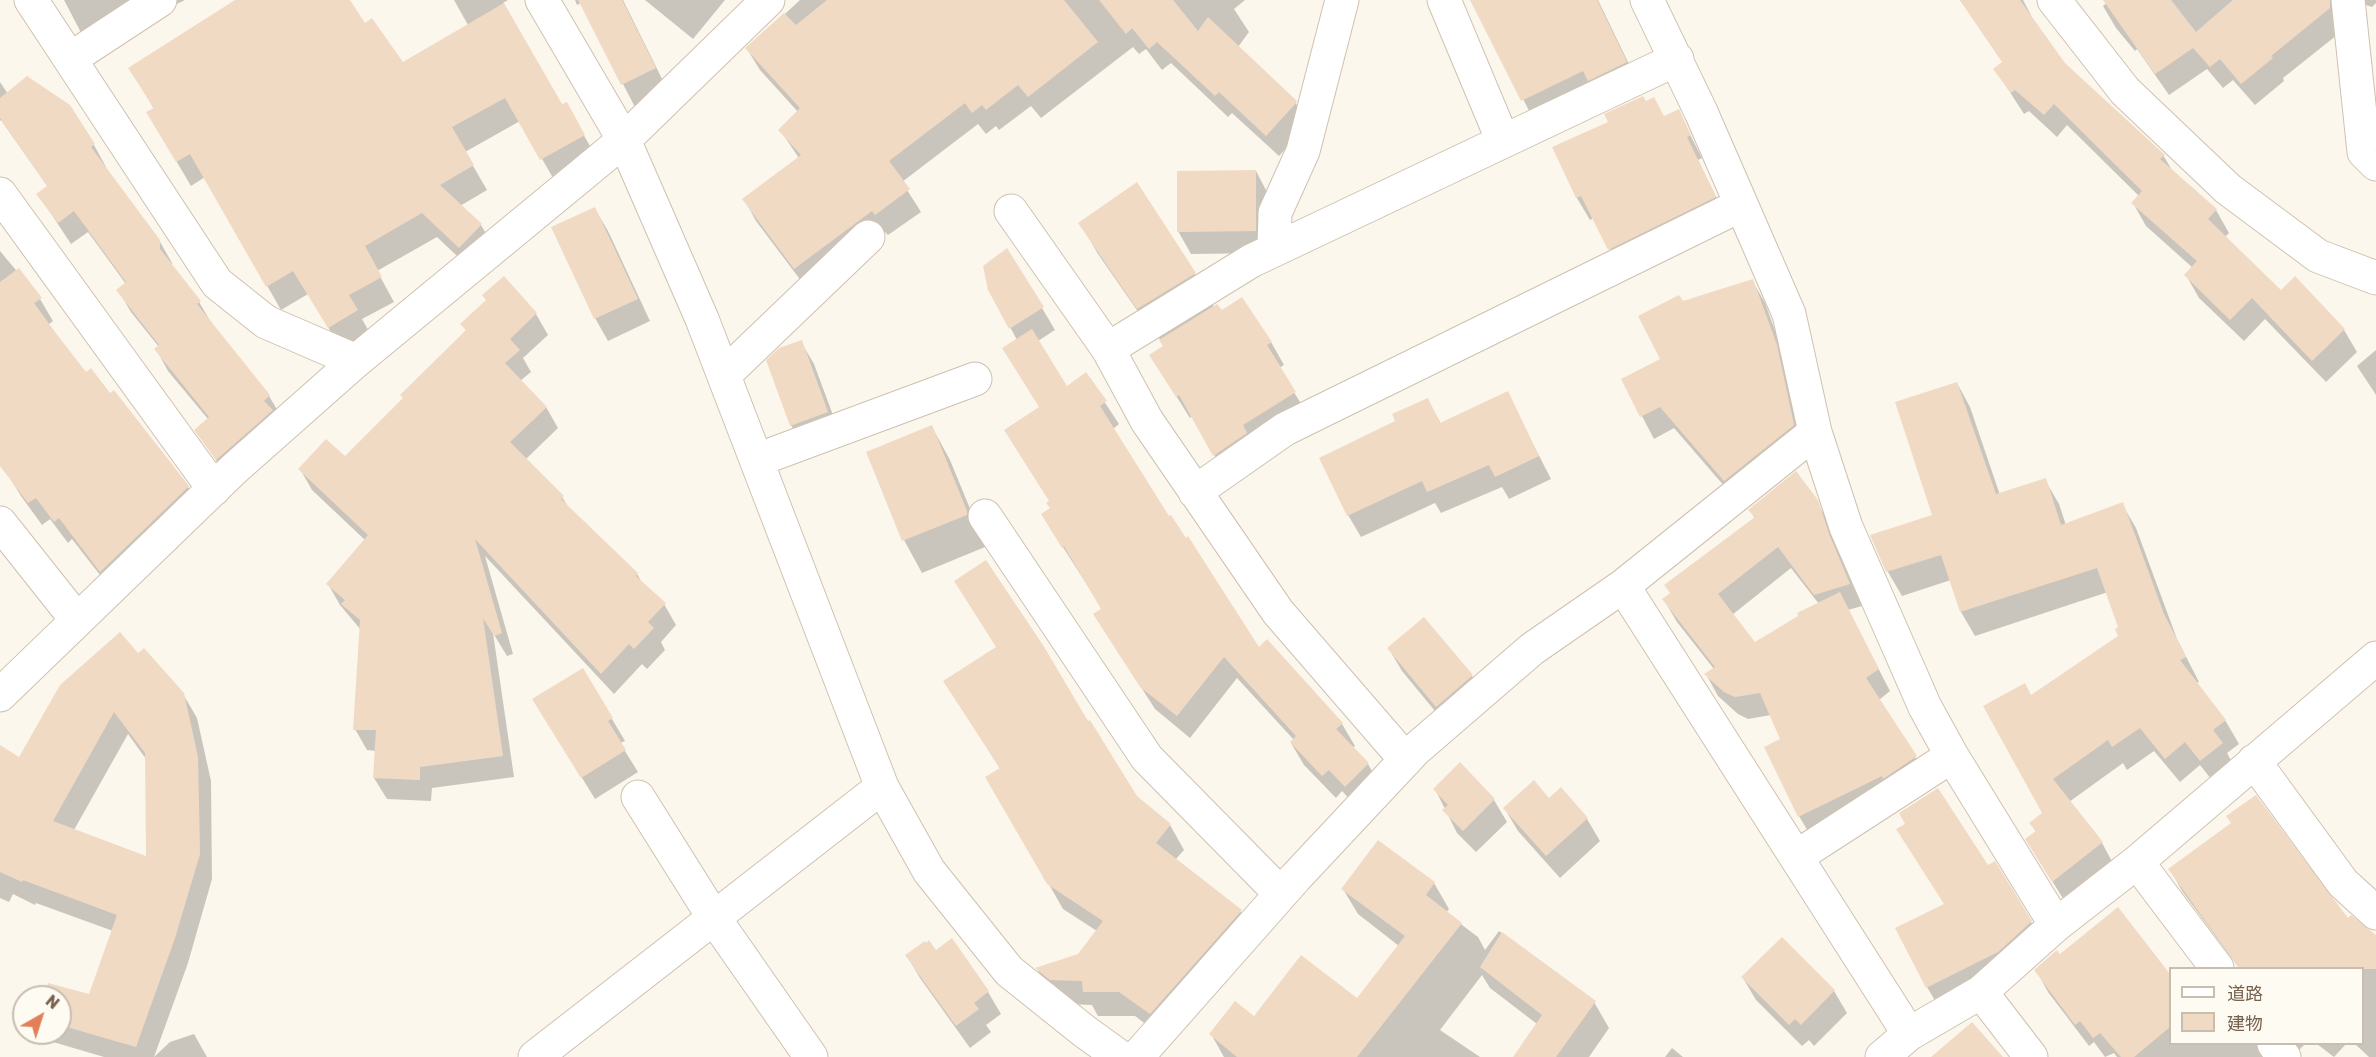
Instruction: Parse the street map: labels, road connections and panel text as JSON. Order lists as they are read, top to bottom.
{
  "legend": ["道路", "建物"],
  "north": "top right"
}
